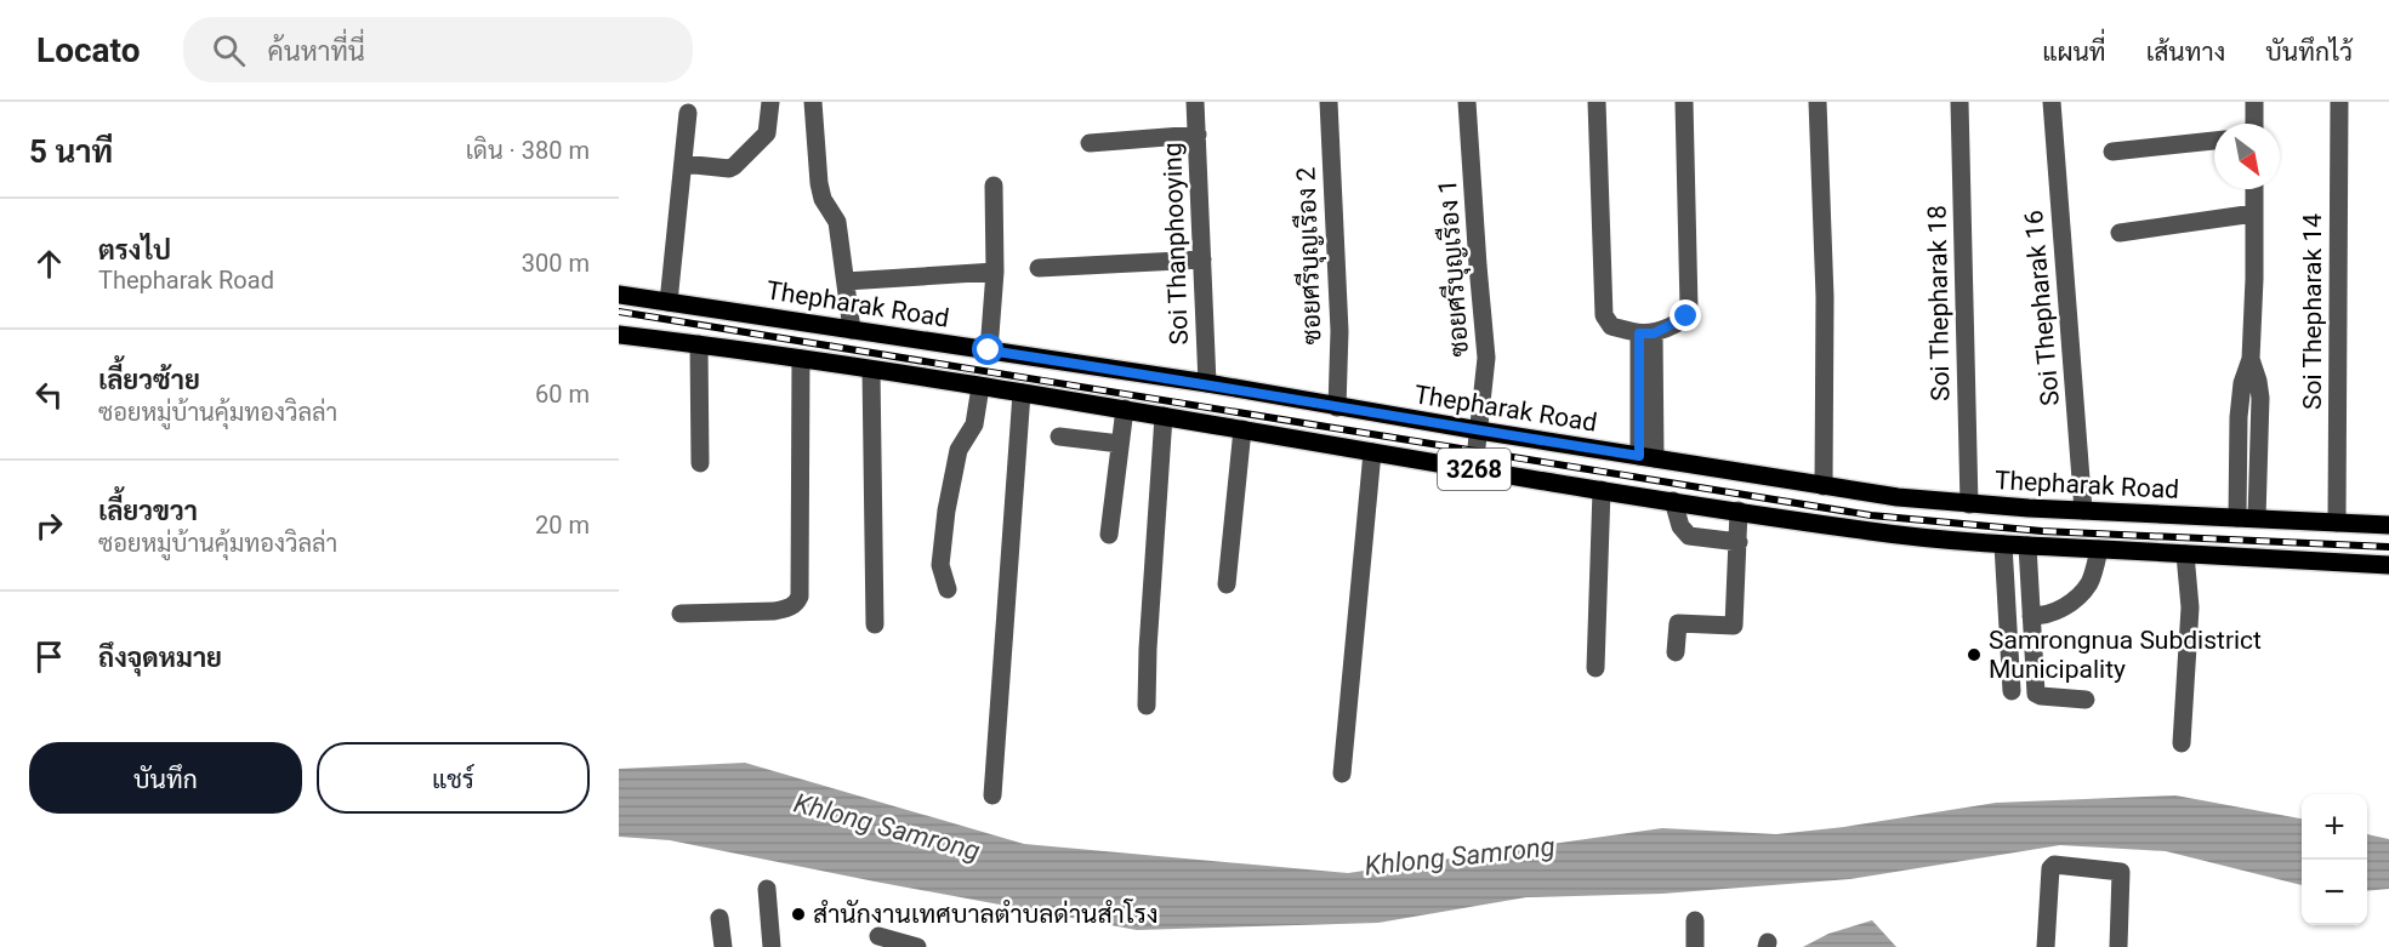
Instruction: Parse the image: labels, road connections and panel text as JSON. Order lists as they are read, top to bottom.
{
  "streets": {
    "main road": ["Thepharak Road", "3268"],
    "street": [
      "Soi Thanphooying",
      "ซอยศรีบุญเรือง 2",
      "ซอยศรีบุญเรือง 1",
      "Soi Thepharak 18",
      "Soi Thepharak 16",
      "Soi Thepharak 14"
    ]
  },
  "crossings": [
    ["Soi Thanphooying", "Thepharak Road"],
    ["ซอยศรีบุญเรือง 2", "Thepharak Road"],
    ["ซอยศรีบุญเรือง 1", "Thepharak Road"],
    ["ซอยศรีบุญเรือง 1", "3268"],
    ["Soi Thepharak 18", "Thepharak Road"],
    ["Thepharak Road", "Soi Thepharak 16"],
    ["Thepharak Road", "Soi Thepharak 14"]
  ],
  "water": ["Khlong Samrong"],
  "places": ["Samrongnua Subdistrict Municipality", "สำนักงานเทศบาลตำบลด่านสำโรง"],
  "north": "bottom right",
  "page": {
    "header": "Locato",
    "search": "ค้นหาที่นี่",
    "nav": ["แผนที่", "เส้นทาง", "บันทึกไว้"],
    "heading": ["5 นาที", "เดิน · 380 m"],
    "list": [
      ["ตรงไป", "Thepharak Road", "300 m"],
      ["เลี้ยวซ้าย", "ซอยหมู่บ้านคุ้มทองวิลล่า", "60 m"],
      ["เลี้ยวขวา", "ซอยหมู่บ้านคุ้มทองวิลล่า", "20 m"],
      "ถึงจุดหมาย"
    ],
    "buttons": ["บันทึก", "แชร์"],
    "map_buttons": ["+", "−"]
  }
}
